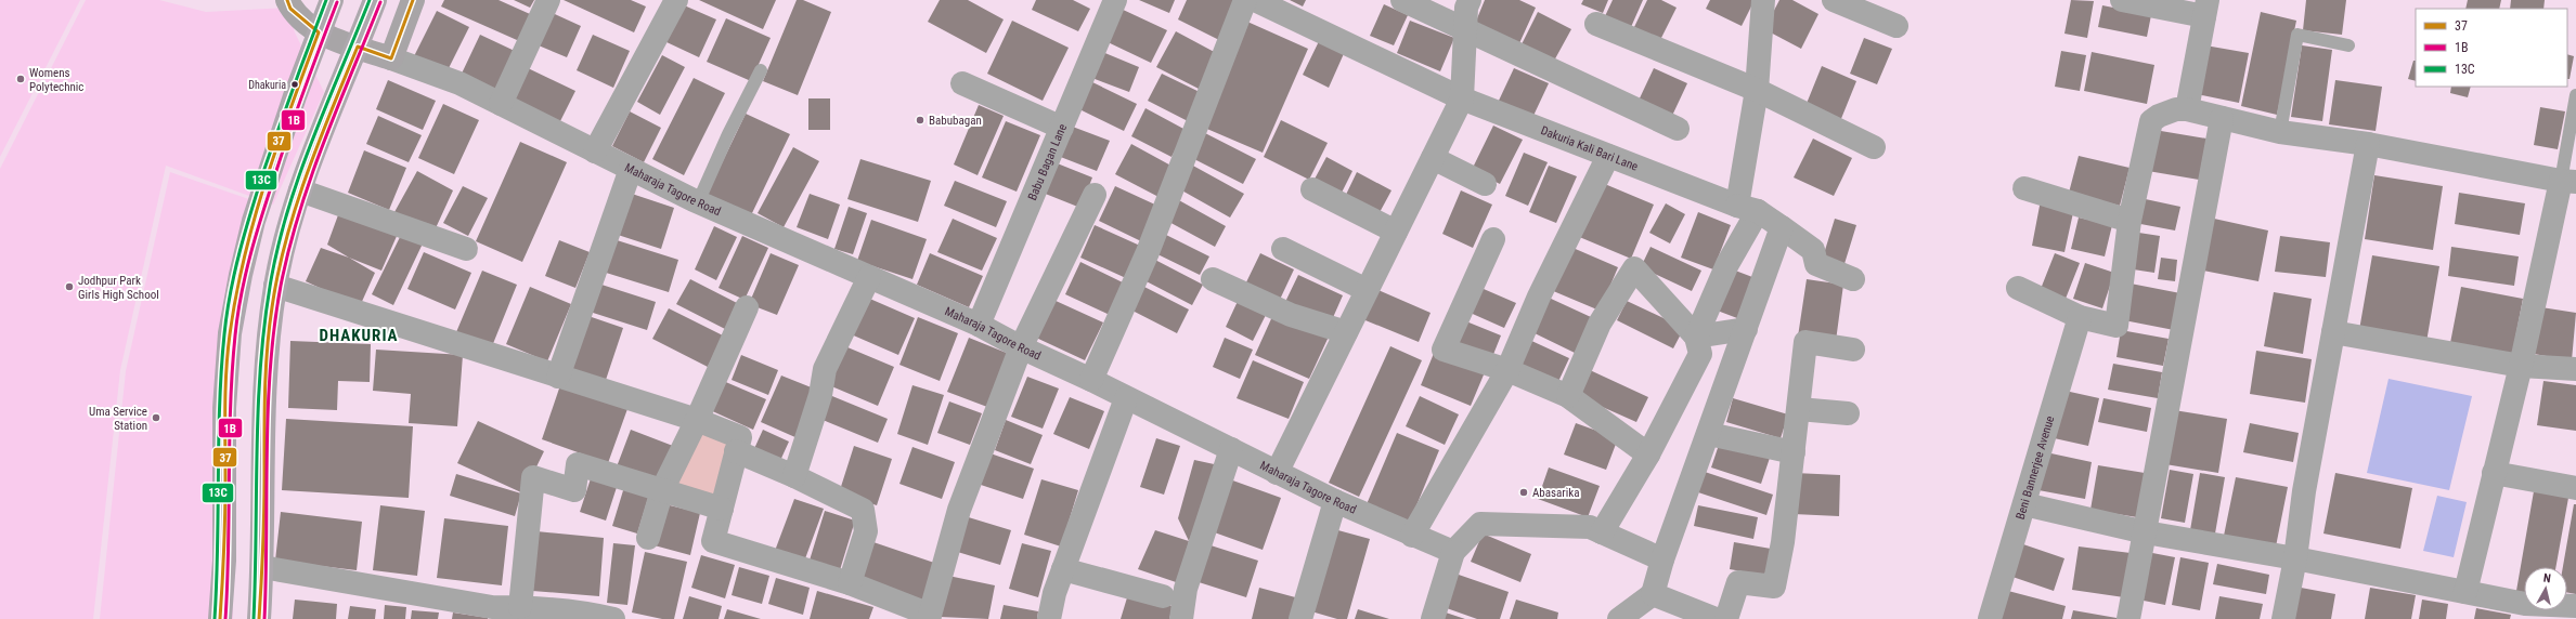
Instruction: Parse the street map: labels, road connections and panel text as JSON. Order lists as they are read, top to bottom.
{
  "streets": {
    "street": [
      "Dakuria Kali Bari Lane",
      "Babu Bagan Lane",
      "Maharaja Tagore Road",
      "Beni Bannerjee Avenue"
    ]
  },
  "crossings": [
    ["Babu Bagan Lane", "Maharaja Tagore Road"]
  ],
  "districts": ["DHAKURIA"],
  "places": [
    "Womens Polytechnic",
    "Dhakuria",
    "Babubagan",
    "Jodhpur Park Girls High School",
    "Uma Service Station",
    "Abasarika"
  ],
  "lines": ["transit line 37", "transit line 13C", "transit line 1B"],
  "legend": ["37", "1B", "13C"],
  "north": "top"
}
